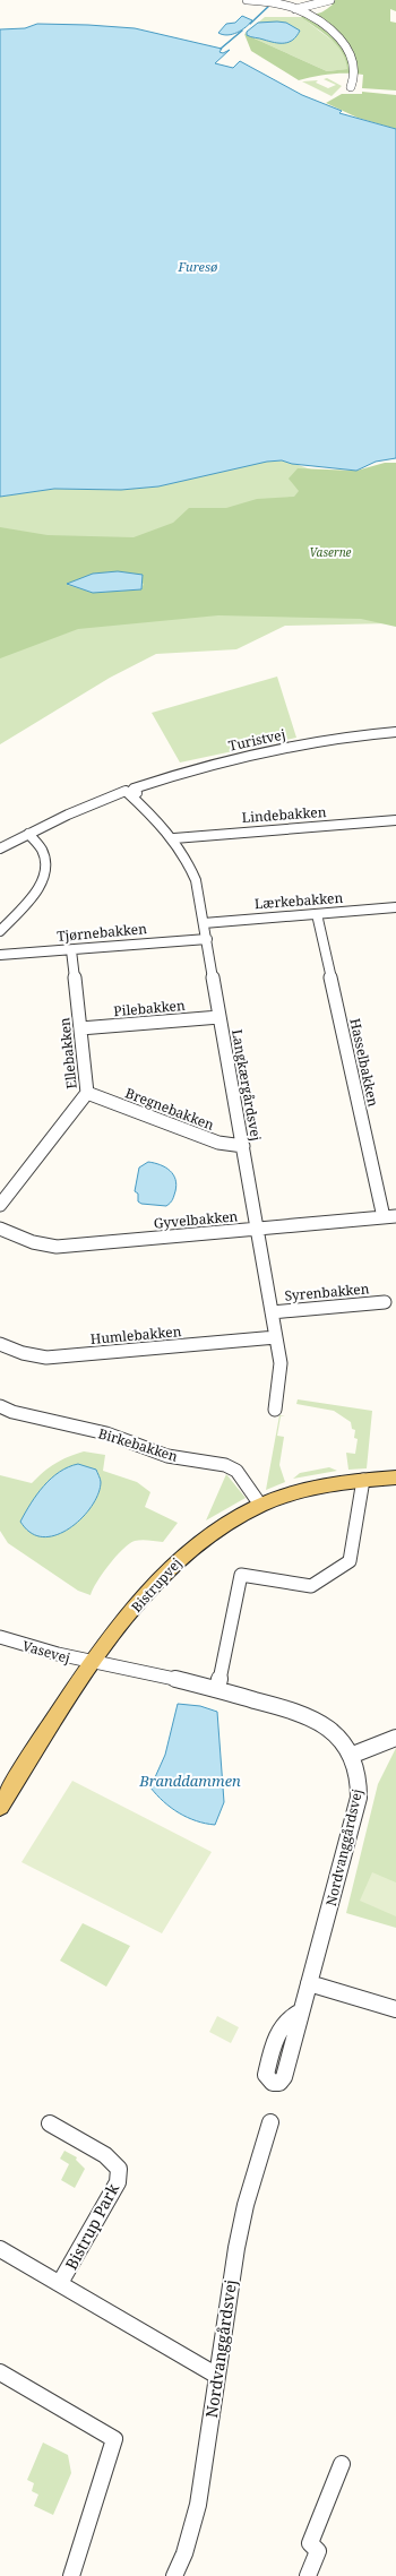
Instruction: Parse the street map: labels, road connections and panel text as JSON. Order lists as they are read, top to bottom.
{
  "streets": {
    "main road": ["Bistrupvej"],
    "street": [
      "Turistvej",
      "Lindebakken",
      "Lærkebakken",
      "Tjørnebakken",
      "Pilebakken",
      "Ellebakken",
      "Hasselbakken",
      "Langkærgårdsvej",
      "Bregnebakken",
      "Gyvelbakken",
      "Syrenbakken",
      "Humlebakken",
      "Birkebakken",
      "Vasevej",
      "Nordvanggårdsvej",
      "Bistrup Park"
    ]
  },
  "crossings": [
    ["Turistvej", "Langkærgårdsvej"],
    ["Lindebakken", "Langkærgårdsvej"],
    ["Lærkebakken", "Hasselbakken"],
    ["Lærkebakken", "Langkærgårdsvej"],
    ["Tjørnebakken", "Ellebakken"],
    ["Tjørnebakken", "Langkærgårdsvej"],
    ["Pilebakken", "Ellebakken"],
    ["Pilebakken", "Langkærgårdsvej"],
    ["Ellebakken", "Bregnebakken"],
    ["Hasselbakken", "Gyvelbakken"],
    ["Langkærgårdsvej", "Bregnebakken"],
    ["Langkærgårdsvej", "Gyvelbakken"],
    ["Langkærgårdsvej", "Syrenbakken"],
    ["Langkærgårdsvej", "Humlebakken"],
    ["Birkebakken", "Bistrupvej"],
    ["Bistrupvej", "Vasevej"],
    ["Bistrupvej", "Nordvanggårdsvej"],
    ["Vasevej", "Nordvanggårdsvej"],
    ["Nordvanggårdsvej", "Bistrup Park"]
  ],
  "water": ["Furesø", "Branddammen"],
  "parks": ["Vaserne"]
}
